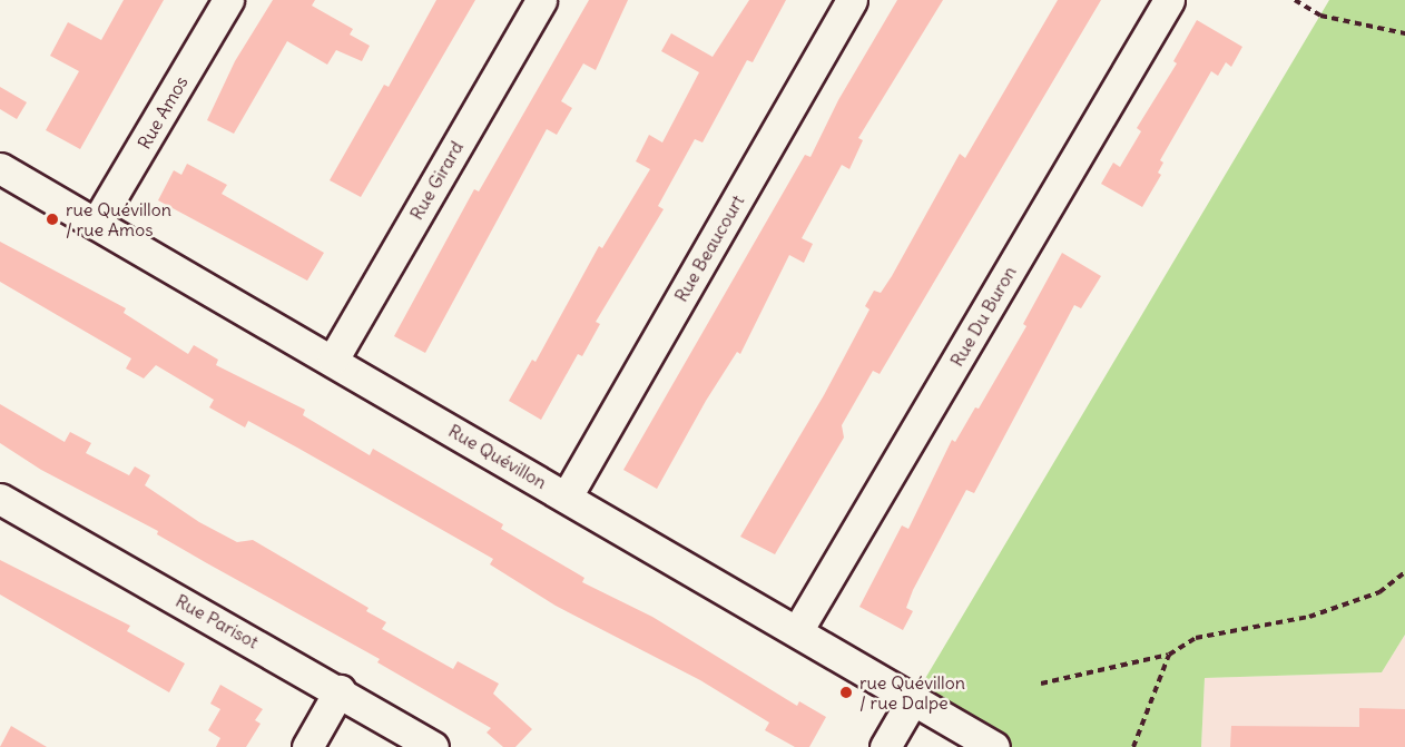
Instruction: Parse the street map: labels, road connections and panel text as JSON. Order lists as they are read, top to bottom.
{
  "streets": {
    "street": [
      "Rue Amos",
      "Rue Girard",
      "Rue Beaucourt",
      "Rue Du Buron",
      "Rue Quévillon",
      "Rue Parisot"
    ]
  },
  "crossings": [
    ["Rue Amos", "Rue Quévillon"],
    ["Rue Girard", "Rue Quévillon"],
    ["Rue Beaucourt", "Rue Quévillon"],
    ["Rue Du Buron", "Rue Quévillon"]
  ],
  "places": ["rue Quévillon / rue Amos", "rue Quévillon / rue Dalpe"]
}
